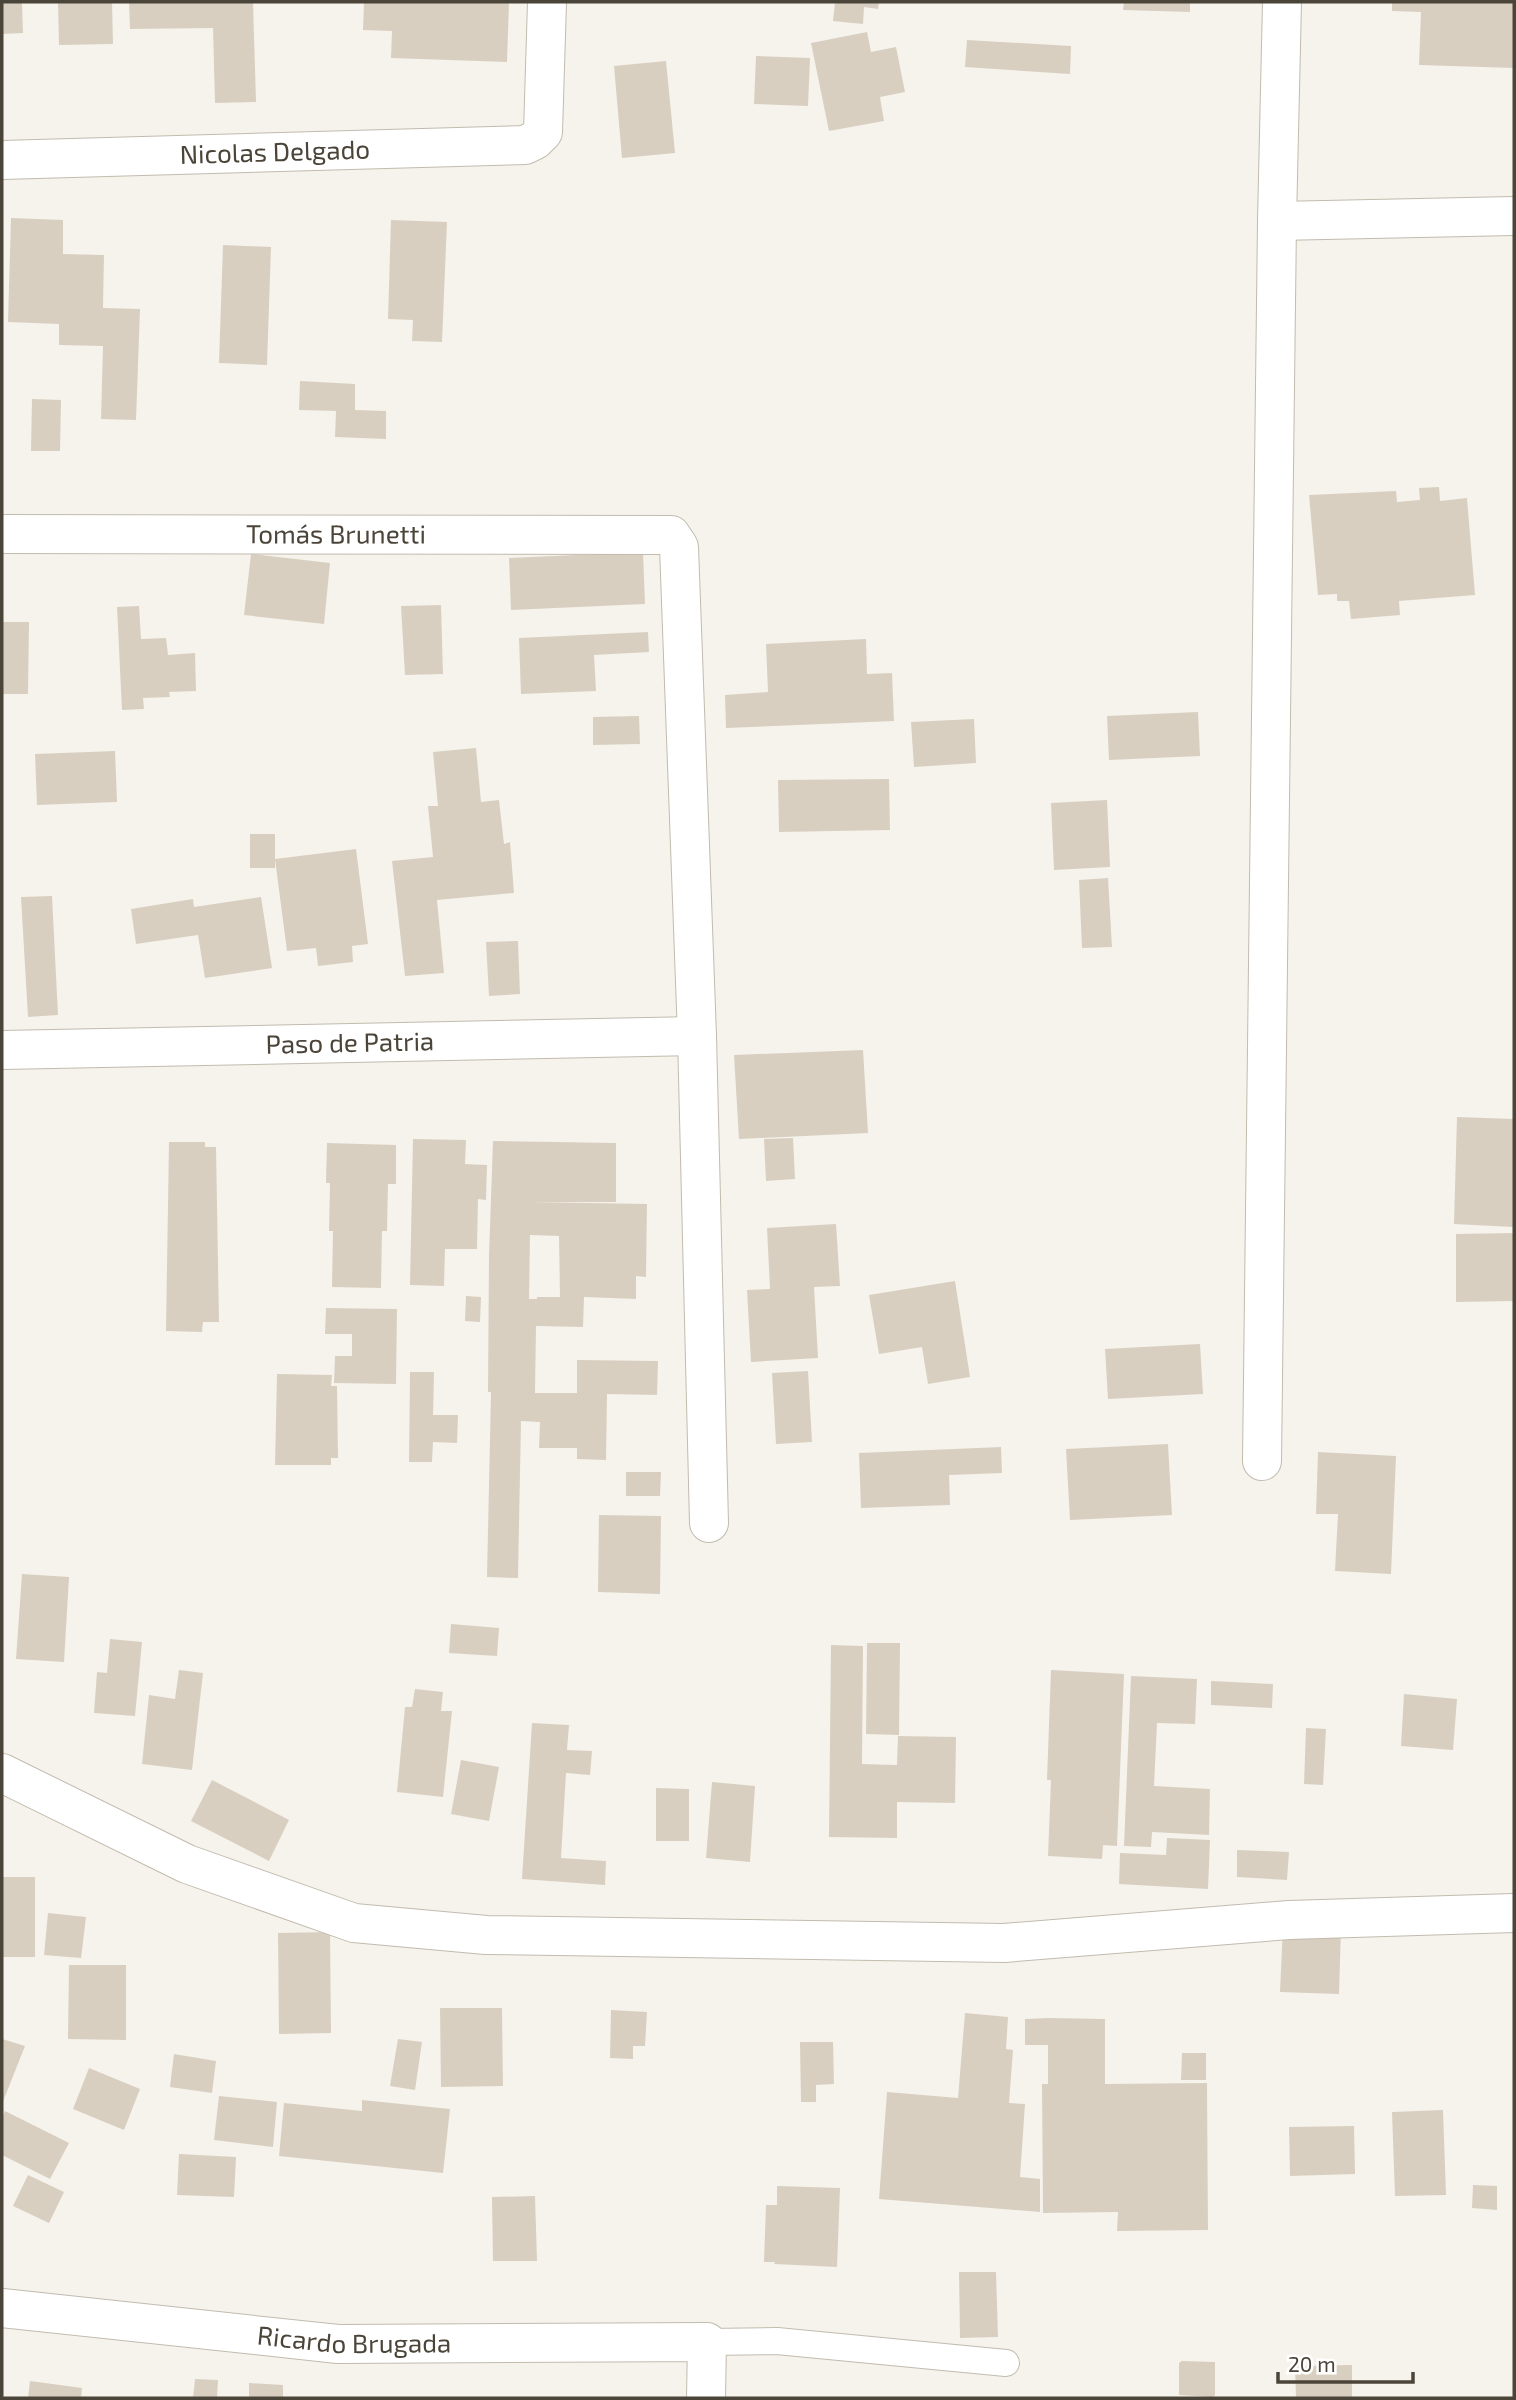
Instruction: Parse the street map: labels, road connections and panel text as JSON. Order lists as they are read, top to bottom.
{
  "streets": {
    "street": [
      "Nicolas Delgado",
      "Tomás Brunetti",
      "Paso de Patria",
      "Ricardo Brugada"
    ]
  },
  "crossings": [
    ["Tomás Brunetti", "Paso de Patria"]
  ],
  "scale_bar": "20 m"
}
